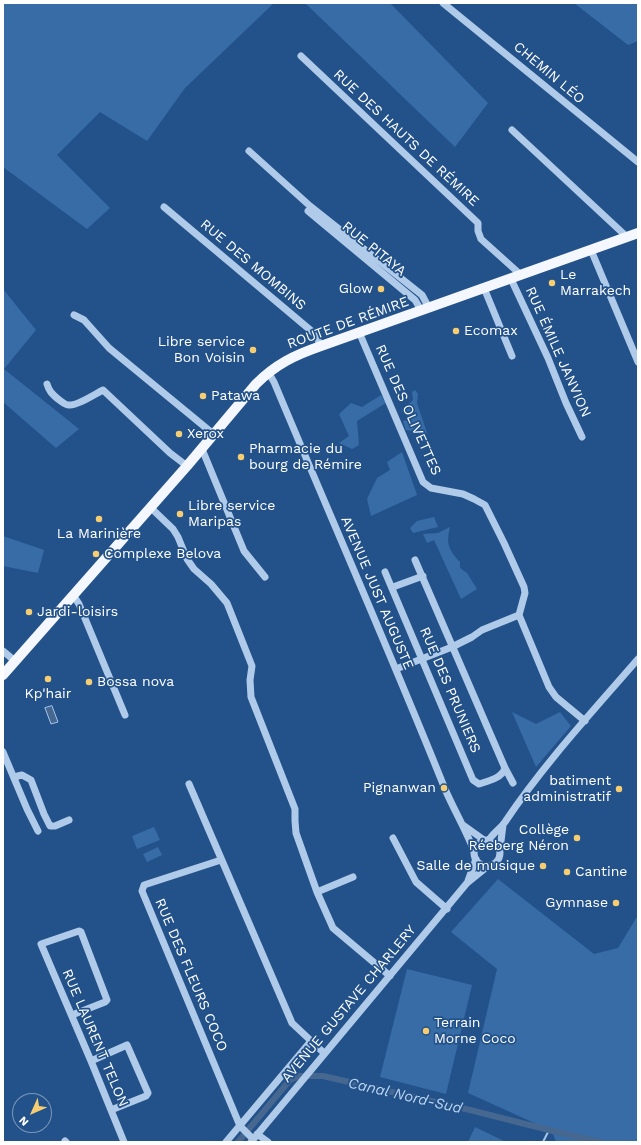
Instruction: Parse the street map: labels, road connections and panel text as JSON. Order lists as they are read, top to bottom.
{
  "streets": {
    "main road": ["ROUTE DE RÉMIRE"],
    "street": [
      "CHEMIN LÉO",
      "RUE DES HAUTS DE RÉMIRE",
      "RUE PITAYA",
      "RUE DES MOMBINS",
      "RUE ÉMILE JANVION",
      "RUE DES OLIVETTES",
      "AVENUE JUST AUGUSTE",
      "RUE DES PRUNIERS",
      "RUE DES FLEURS COCO",
      "AVENUE GUSTAVE CHARLERY",
      "RUE LAURENT TELON"
    ]
  },
  "crossings": [
    ["RUE DES HAUTS DE RÉMIRE", "ROUTE DE RÉMIRE"],
    ["RUE DES HAUTS DE RÉMIRE", "RUE ÉMILE JANVION"],
    ["RUE PITAYA", "ROUTE DE RÉMIRE"],
    ["RUE DES MOMBINS", "ROUTE DE RÉMIRE"],
    ["ROUTE DE RÉMIRE", "RUE ÉMILE JANVION"],
    ["ROUTE DE RÉMIRE", "RUE DES OLIVETTES"],
    ["ROUTE DE RÉMIRE", "AVENUE JUST AUGUSTE"],
    ["AVENUE JUST AUGUSTE", "AVENUE GUSTAVE CHARLERY"],
    ["RUE DES FLEURS COCO", "AVENUE GUSTAVE CHARLERY"]
  ],
  "water": ["Canal Nord-Sud"],
  "places": [
    "Le Marrakech",
    "Glow",
    "Ecomax",
    "Libre service Bon Voisin",
    "Patawa",
    "Xerox",
    "Pharmacie du bourg de Rémire",
    "Libre service Maripas",
    "La Marinière",
    "Complexe Belova",
    "Jardi-loisirs",
    "Kp'hair",
    "Bossa nova",
    "Pignanwan",
    "batiment administratif",
    "Collège Réeberg Néron",
    "Salle de musique",
    "Cantine",
    "Gymnase",
    "Terrain Morne Coco"
  ],
  "north": "bottom left"
}
